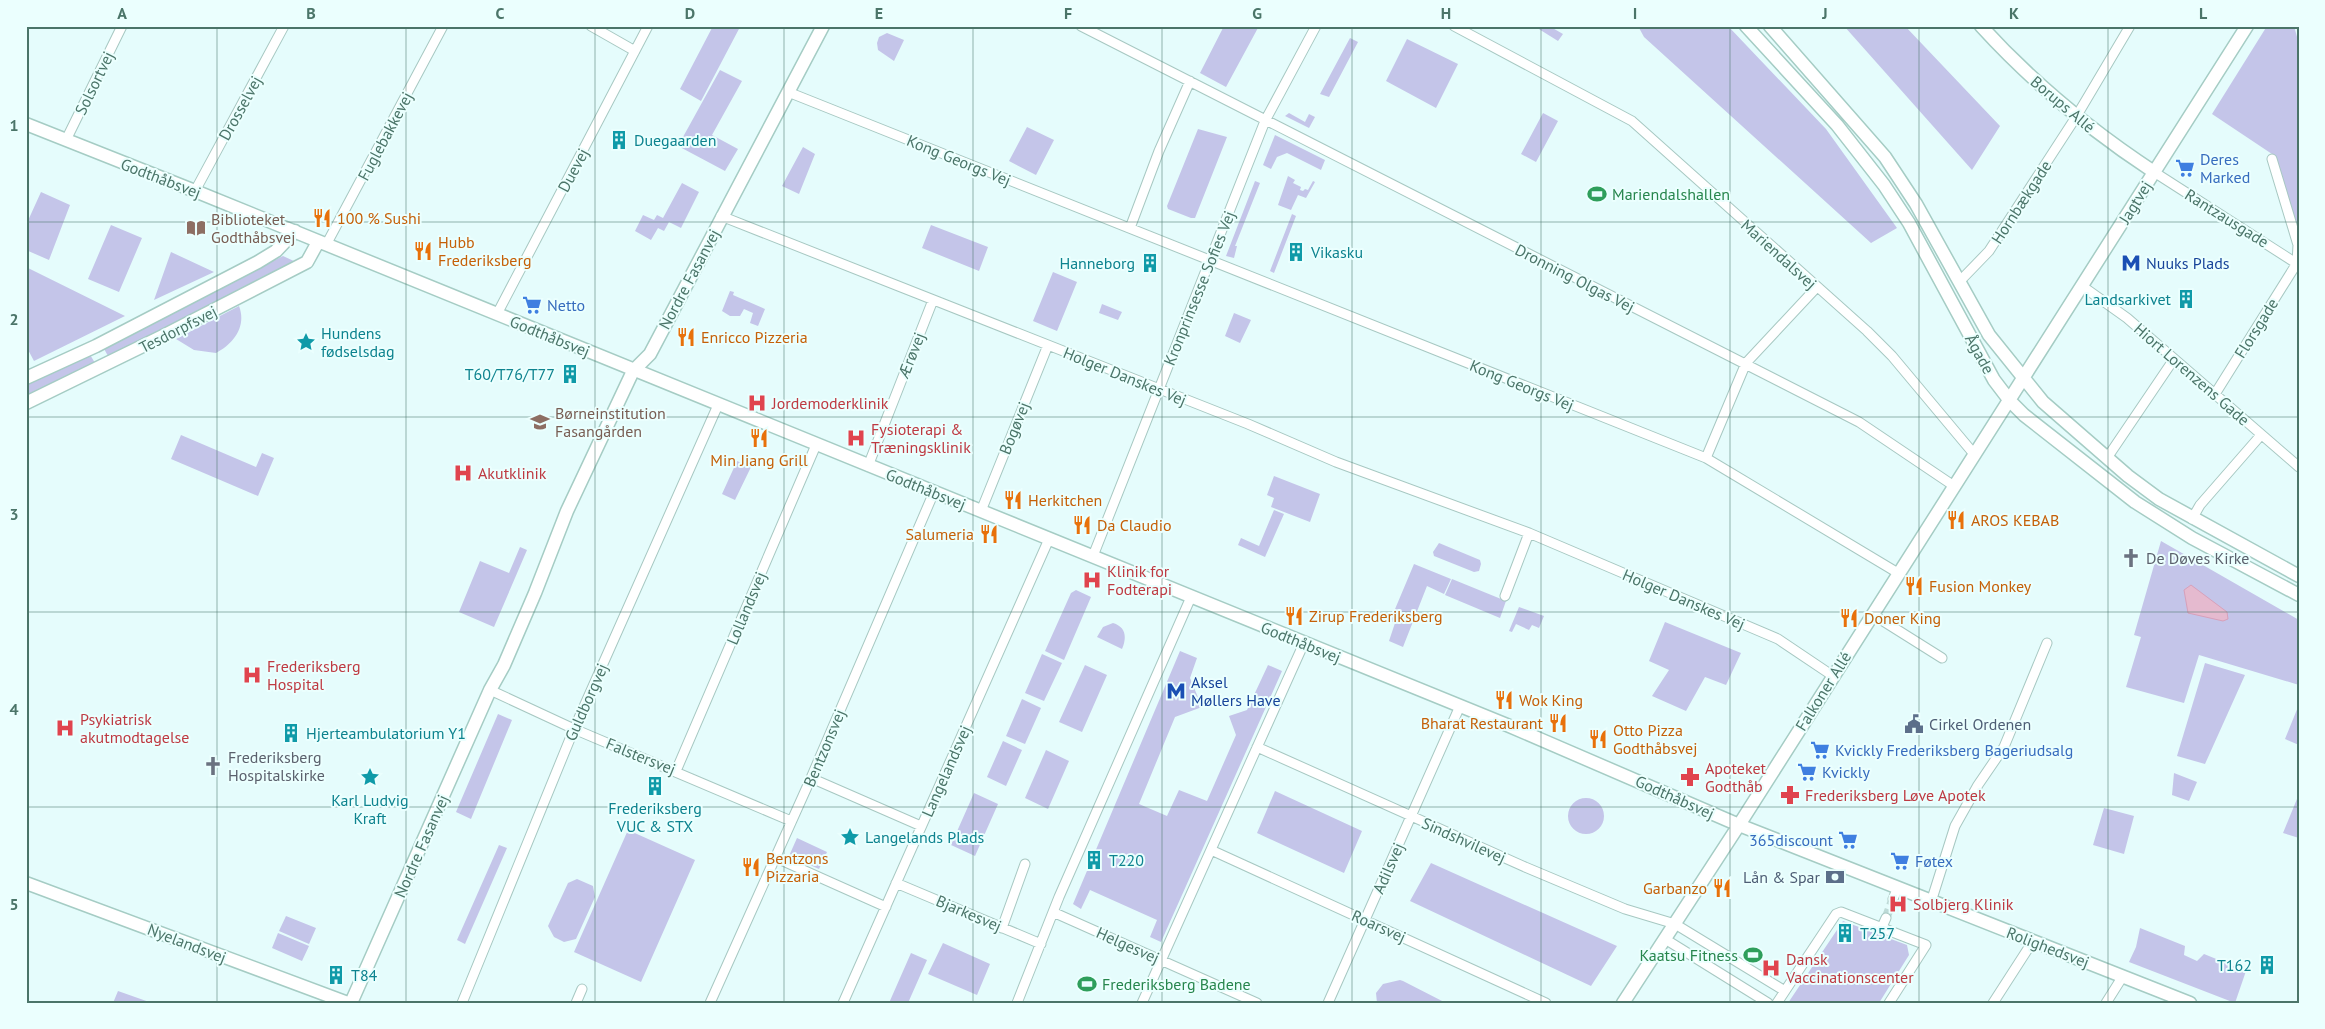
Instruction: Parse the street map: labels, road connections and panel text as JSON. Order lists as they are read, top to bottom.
{
  "streets": {
    "street": [
      "Solsortvej",
      "Borups Allé",
      "Drosselvej",
      "Fuglebakkevej",
      "Kong Georgs Vej",
      "Duevej",
      "Godthåbsvej",
      "Hornbækgade",
      "Jagtvej",
      "Rantzausgade",
      "Mariendalsvej",
      "Dronning Olgas Vej",
      "Nordre Fasanvej",
      "Kronprinsesse Sofies Vej",
      "Florsgade",
      "Tesdorpfsvej",
      "Ågade",
      "Ærøvej",
      "Hiort Lorenzens Gade",
      "Holger Danskes Vej",
      "Bogøvej",
      "Lollandsvej",
      "Falkoner Allé",
      "Guldborgvej",
      "Bentzonsvej",
      "Falstersvej",
      "Langelandsvej",
      "Sindshvilevej",
      "Adilsvej",
      "Bjarkesvej",
      "Roarsvej",
      "Nyelandsvej",
      "Helgesvej",
      "Rolighedsvej"
    ]
  },
  "crossings": [
    ["Solsortvej", "Godthåbsvej"],
    ["Borups Allé", "Hornbækgade"],
    ["Borups Allé", "Jagtvej"],
    ["Borups Allé", "Rantzausgade"],
    ["Drosselvej", "Godthåbsvej"],
    ["Fuglebakkevej", "Godthåbsvej"],
    ["Fuglebakkevej", "Tesdorpfsvej"],
    ["Kong Georgs Vej", "Nordre Fasanvej"],
    ["Kong Georgs Vej", "Kronprinsesse Sofies Vej"],
    ["Kong Georgs Vej", "Falkoner Allé"],
    ["Duevej", "Godthåbsvej"],
    ["Godthåbsvej", "Nordre Fasanvej"],
    ["Godthåbsvej", "Kronprinsesse Sofies Vej"],
    ["Godthåbsvej", "Tesdorpfsvej"],
    ["Godthåbsvej", "Ærøvej"],
    ["Godthåbsvej", "Bogøvej"],
    ["Godthåbsvej", "Lollandsvej"],
    ["Godthåbsvej", "Falkoner Allé"],
    ["Godthåbsvej", "Guldborgvej"],
    ["Godthåbsvej", "Bentzonsvej"],
    ["Godthåbsvej", "Langelandsvej"],
    ["Godthåbsvej", "Adilsvej"],
    ["Godthåbsvej", "Rolighedsvej"],
    ["Hornbækgade", "Ågade"],
    ["Jagtvej", "Rantzausgade"],
    ["Jagtvej", "Ågade"],
    ["Jagtvej", "Hiort Lorenzens Gade"],
    ["Jagtvej", "Falkoner Allé"],
    ["Rantzausgade", "Florsgade"],
    ["Mariendalsvej", "Falkoner Allé"],
    ["Dronning Olgas Vej", "Kronprinsesse Sofies Vej"],
    ["Dronning Olgas Vej", "Falkoner Allé"],
    ["Nordre Fasanvej", "Holger Danskes Vej"],
    ["Nordre Fasanvej", "Falstersvej"],
    ["Nordre Fasanvej", "Nyelandsvej"],
    ["Kronprinsesse Sofies Vej", "Holger Danskes Vej"],
    ["Florsgade", "Hiort Lorenzens Gade"],
    ["Ågade", "Falkoner Allé"],
    ["Ærøvej", "Holger Danskes Vej"],
    ["Holger Danskes Vej", "Bogøvej"],
    ["Holger Danskes Vej", "Falkoner Allé"],
    ["Lollandsvej", "Falstersvej"],
    ["Falkoner Allé", "Sindshvilevej"],
    ["Falkoner Allé", "Rolighedsvej"],
    ["Guldborgvej", "Falstersvej"],
    ["Bentzonsvej", "Falstersvej"],
    ["Langelandsvej", "Bjarkesvej"],
    ["Sindshvilevej", "Adilsvej"],
    ["Adilsvej", "Roarsvej"]
  ],
  "places": {
    "building": [
      "Duegaarden",
      "Vikasku",
      "Hanneborg",
      "Landsarkivet",
      "T60/T76/T77",
      "Hjerteambulatorium Y1",
      "Frederiksberg VUC & STX",
      "T220",
      "T257",
      "T162",
      "T84"
    ],
    "supermarket": [
      "Deres Marked",
      "Netto",
      "Kvickly Frederiksberg Bageriudsalg",
      "Kvickly",
      "365discount",
      "Føtex"
    ],
    "sports": ["Mariendalshallen", "Kaatsu Fitness", "Frederiksberg Badene"],
    "restaurant": [
      "100 % Sushi",
      "Hubb Frederiksberg",
      "Enricco Pizzeria",
      "Min Jiang Grill",
      "Herkitchen",
      "AROS KEBAB",
      "Da Claudio",
      "Salumeria",
      "Fusion Monkey",
      "Zirup Frederiksberg",
      "Doner King",
      "Wok King",
      "Bharat Restaurant",
      "Otto Pizza Godthåbsvej",
      "Bentzons Pizzaria",
      "Garbanzo"
    ],
    "library": ["Biblioteket Godthåbsvej"],
    "metro station": ["Nuuks Plads", "Aksel Møllers Have"],
    "place": ["Hundens fødselsdag", "Karl Ludvig Kraft", "Langelands Plads"],
    "hospital": [
      "Jordemoderklinik",
      "Fysioterapi & Træningsklinik",
      "Akutklinik",
      "Klinik for Fodterapi",
      "Frederiksberg Hospital",
      "Psykiatrisk akutmodtagelse",
      "Solbjerg Klinik",
      "Dansk Vaccinationscenter"
    ],
    "school or university": ["Børneinstitution Fasangården"],
    "church": ["De Døves Kirke", "Frederiksberg Hospitalskirke"],
    "public building": ["Cirkel Ordenen"],
    "pharmacy": ["Apoteket Godthåb", "Frederiksberg Løve Apotek"],
    "bank": ["Lån & Spar"]
  },
  "grid": {
    "columns": [
      "A",
      "B",
      "C",
      "D",
      "E",
      "F",
      "G",
      "H",
      "I",
      "J",
      "K",
      "L"
    ],
    "rows": [
      "1",
      "2",
      "3",
      "4",
      "5"
    ]
  }
}
